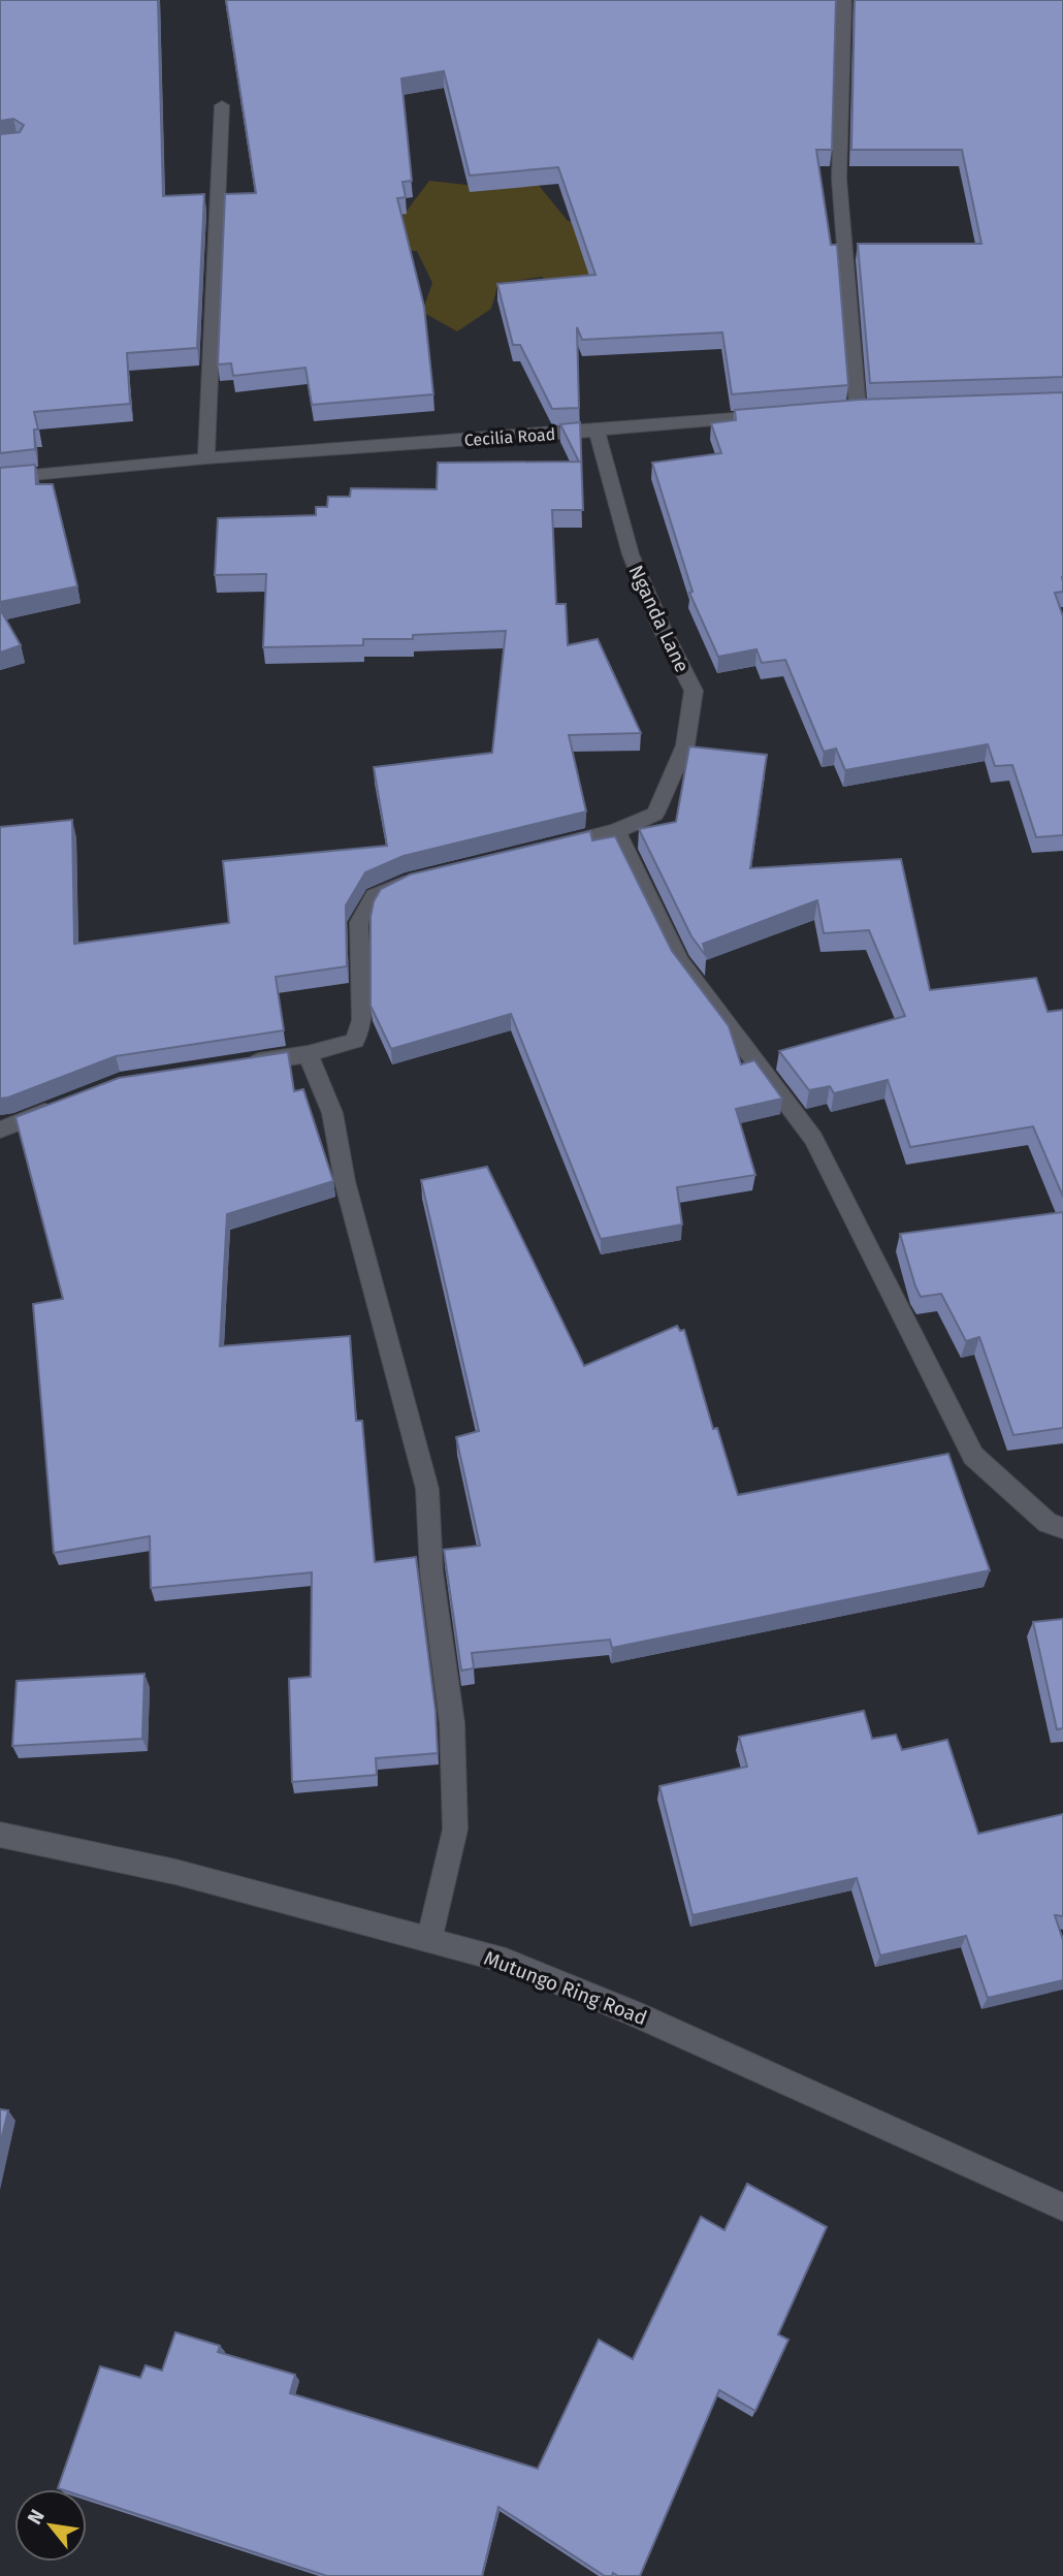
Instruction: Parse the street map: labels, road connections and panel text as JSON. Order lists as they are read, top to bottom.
{
  "streets": {
    "street": ["Cecilia Road", "Nganda Lane", "Mutungo Ring Road"]
  },
  "crossings": [
    ["Cecilia Road", "Nganda Lane"]
  ],
  "north": "top left"
}
